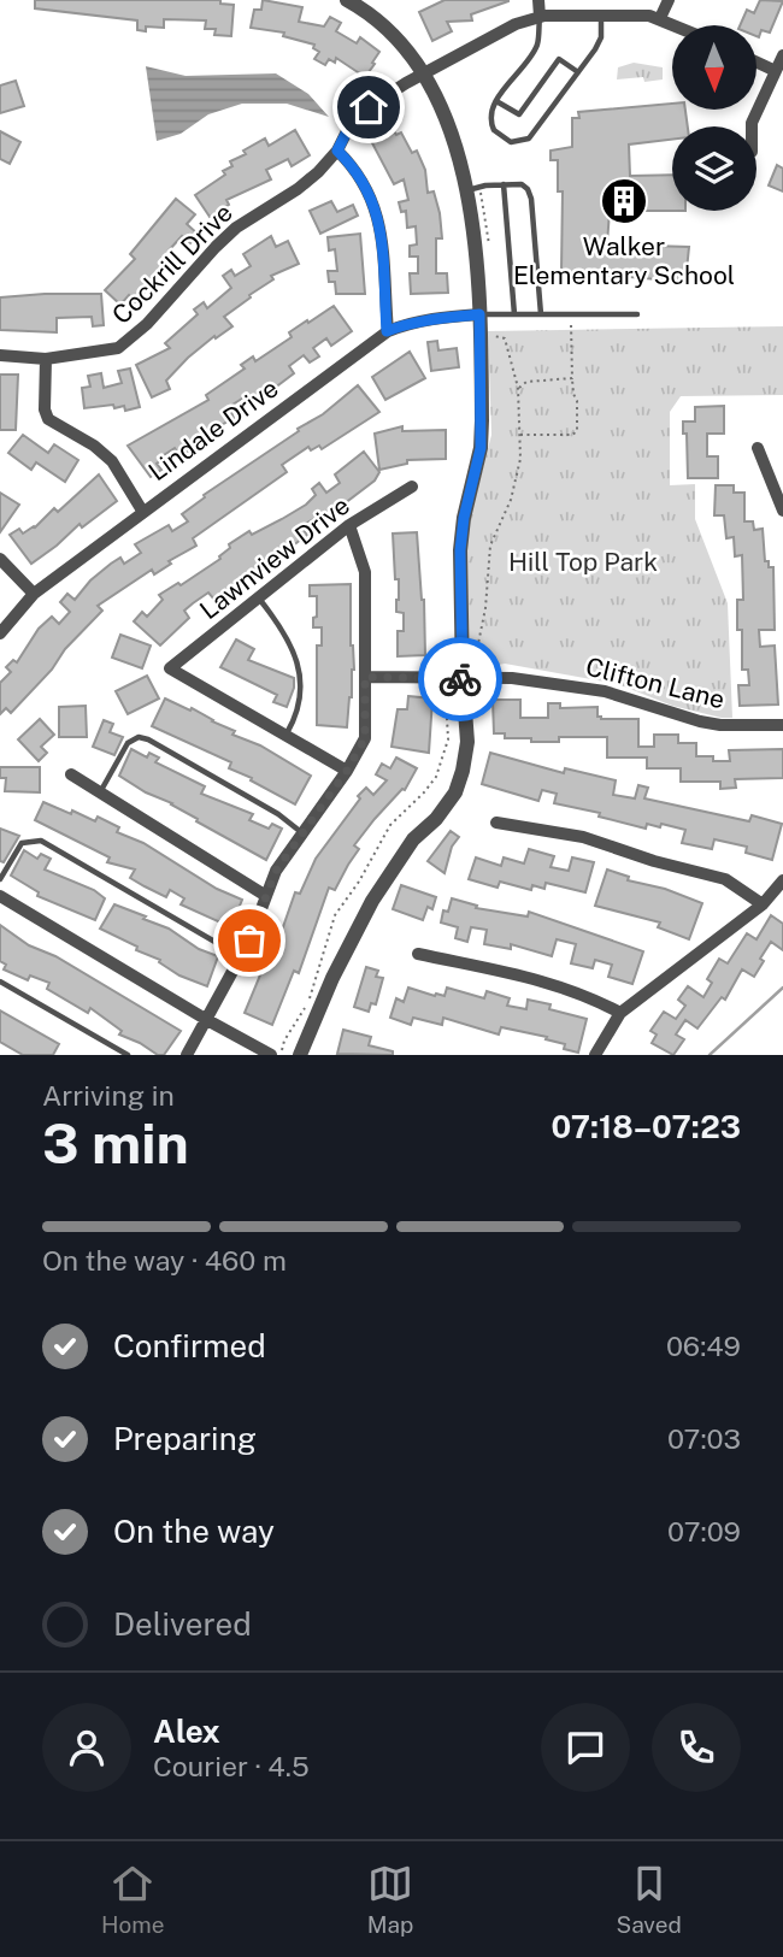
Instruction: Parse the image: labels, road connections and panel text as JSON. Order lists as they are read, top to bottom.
{
  "streets": {
    "street": [
      "Cockrill Drive",
      "Lindale Drive",
      "Lawnview Drive",
      "Clifton Lane"
    ]
  },
  "parks": ["Hill Top Park"],
  "places": {
    "building": ["Walker Elementary School"]
  },
  "north": "bottom",
  "page": {
    "heading": ["3 min", "Arriving in", "07:18–07:23"],
    "panel": ["Alex", "Courier · 4.5"],
    "bar": "On the way · 460 m",
    "list": [
      ["Confirmed", "06:49"],
      ["Preparing", "07:03"],
      ["On the way", "07:09"],
      "Delivered"
    ],
    "tabs": ["Home", "Map", "Saved"]
  }
}
